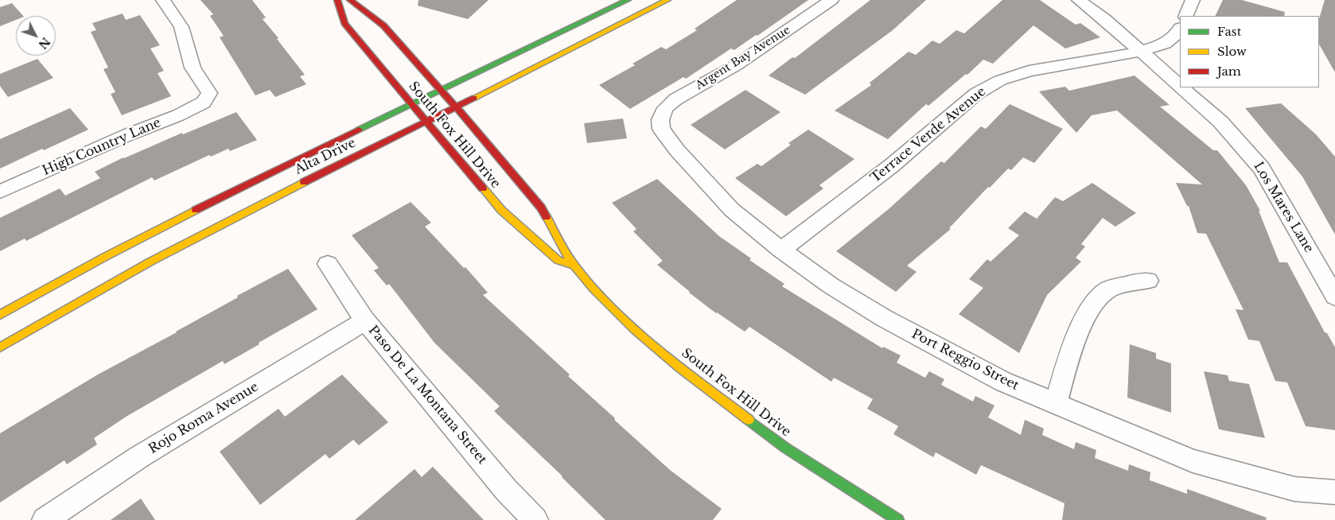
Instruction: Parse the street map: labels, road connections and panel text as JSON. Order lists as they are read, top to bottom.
{
  "streets": {
    "main road": ["South Fox Hill Drive", "Alta Drive"],
    "street": [
      "Argent Bay Avenue",
      "Terrace Verde Avenue",
      "High Country Lane",
      "Los Mares Lane",
      "Port Reggio Street",
      "Paso De La Montana Street",
      "Rojo Roma Avenue"
    ]
  },
  "crossings": [
    ["Argent Bay Avenue", "Port Reggio Street"],
    ["South Fox Hill Drive", "Alta Drive"],
    ["Terrace Verde Avenue", "Los Mares Lane"],
    ["Terrace Verde Avenue", "Port Reggio Street"],
    ["Paso De La Montana Street", "Rojo Roma Avenue"]
  ],
  "legend": ["Fast", "Slow", "Jam"],
  "north": "bottom right"
}
